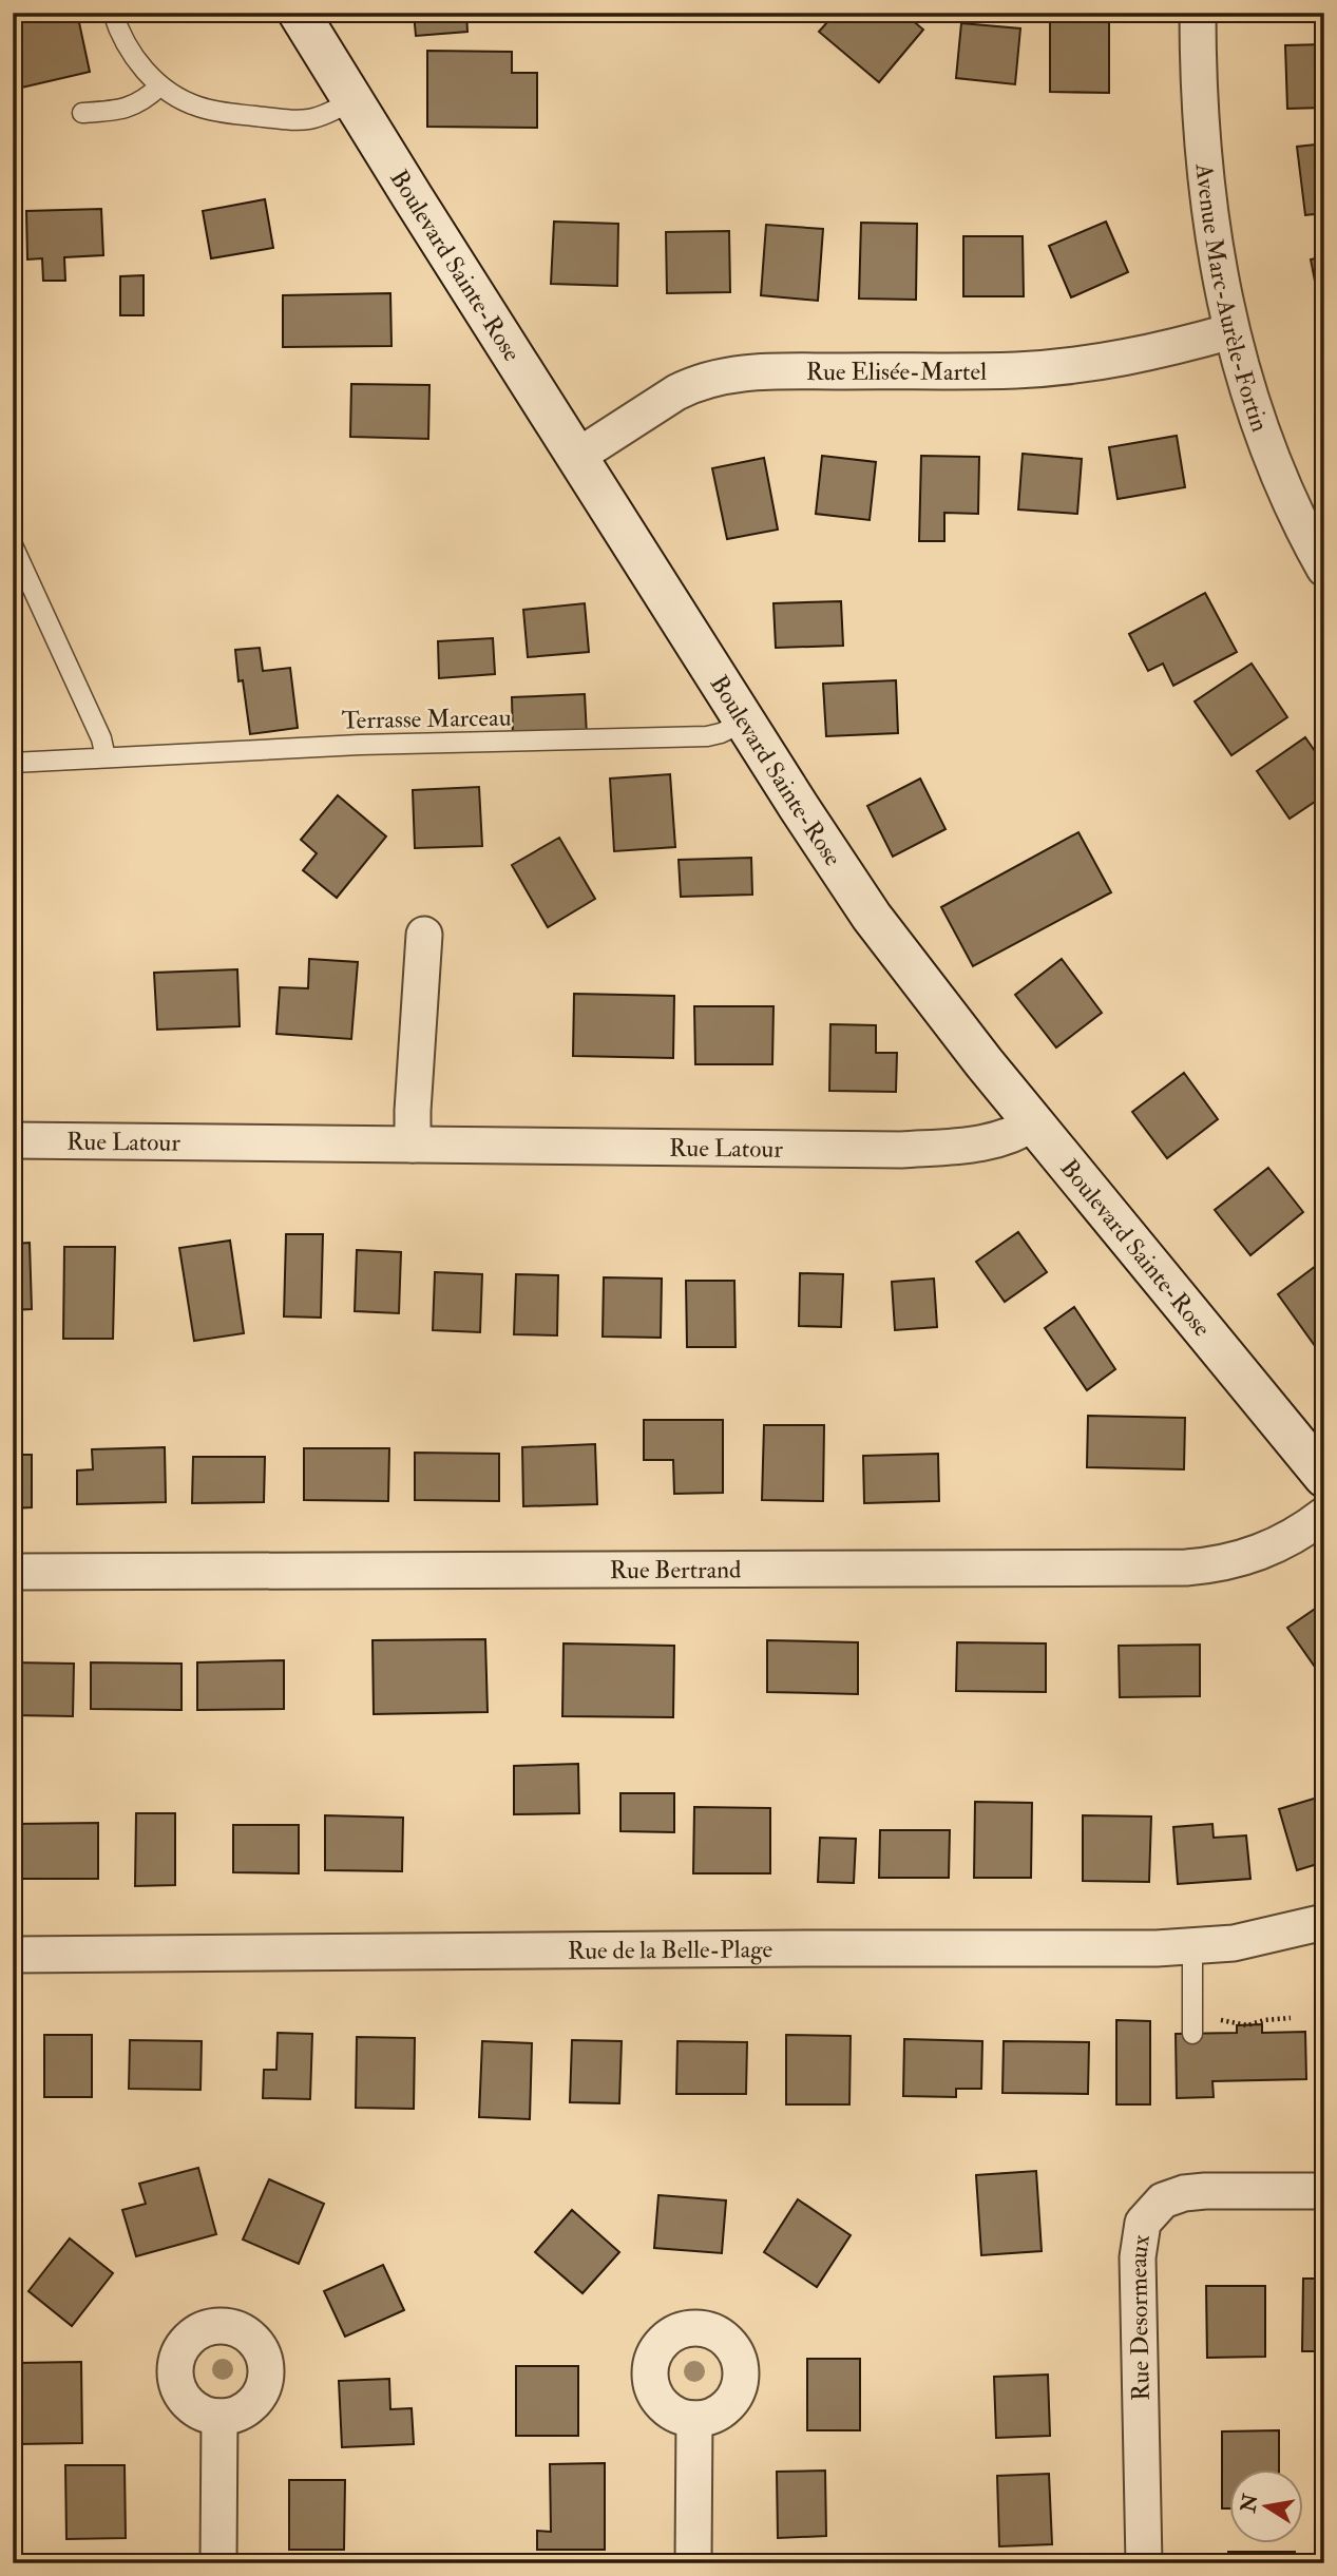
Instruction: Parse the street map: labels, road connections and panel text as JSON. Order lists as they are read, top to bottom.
{
  "streets": {
    "street": [
      "Boulevard Sainte-Rose",
      "Avenue Marc-Aurèle-Fortin",
      "Rue Elisée-Martel",
      "Rue Latour",
      "Rue Bertrand",
      "Rue de la Belle-Plage",
      "Rue Desormeaux"
    ],
    "lane": ["Terrasse Marceau"]
  },
  "crossings": [
    ["Boulevard Sainte-Rose", "Rue Elisée-Martel"],
    ["Boulevard Sainte-Rose", "Terrasse Marceau"],
    ["Boulevard Sainte-Rose", "Rue Latour"],
    ["Avenue Marc-Aurèle-Fortin", "Rue Elisée-Martel"]
  ],
  "north": "left"
}
